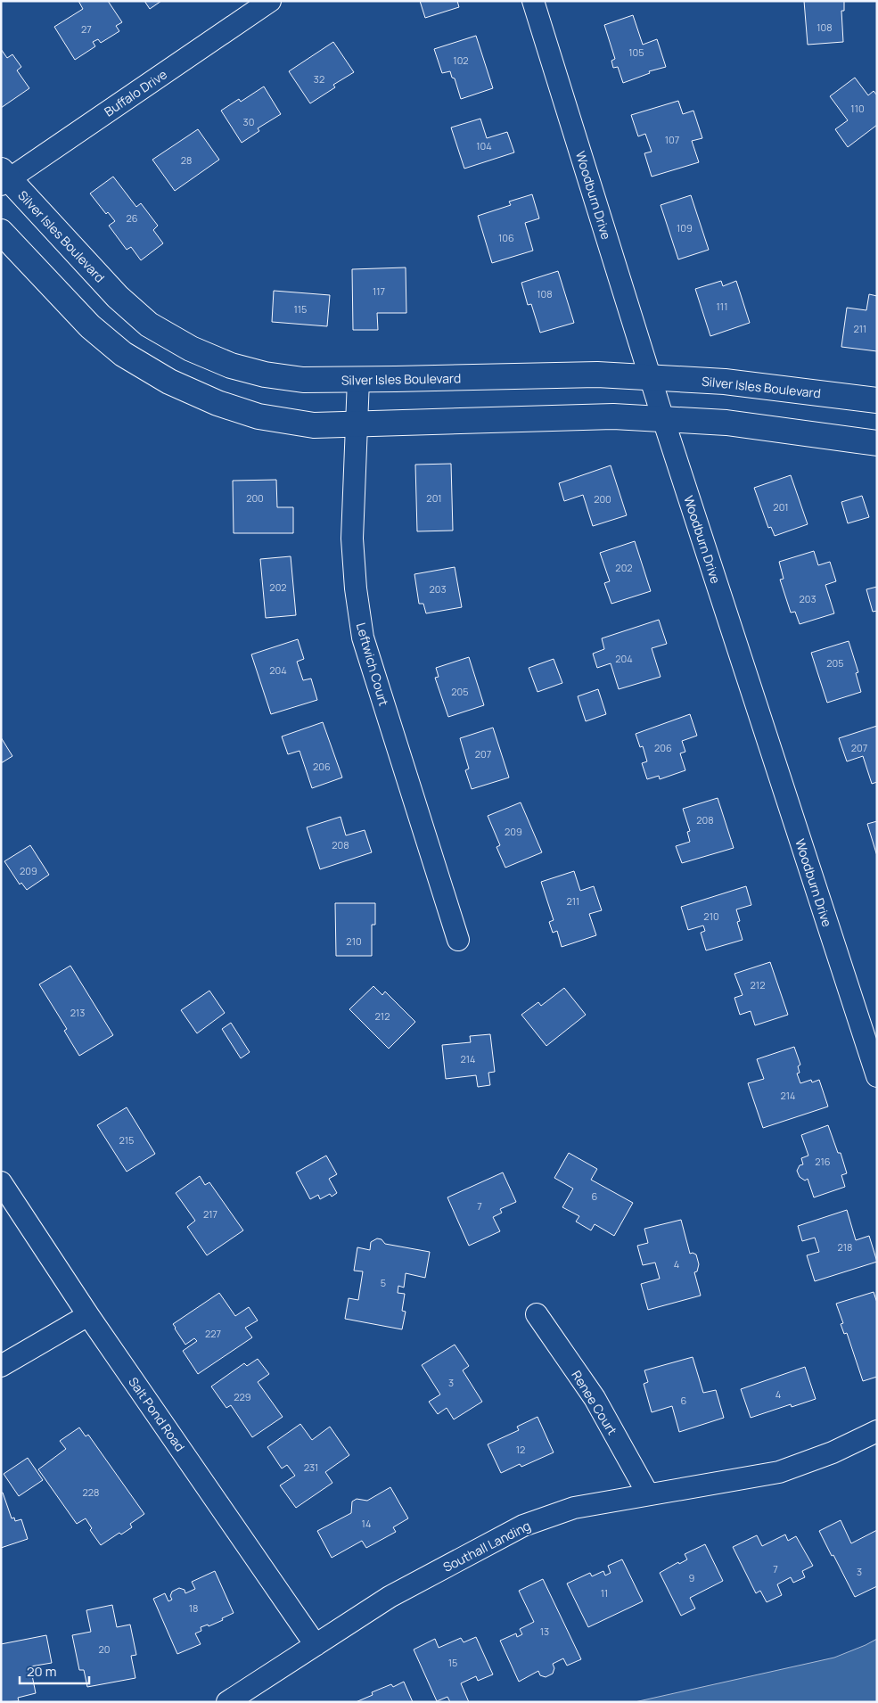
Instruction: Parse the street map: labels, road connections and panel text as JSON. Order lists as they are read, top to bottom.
{
  "streets": {
    "street": [
      "Buffalo Drive",
      "Woodburn Drive",
      "Silver Isles Boulevard",
      "Leftwich Court",
      "Renee Court",
      "Salt Pond Road",
      "Southall Landing"
    ]
  },
  "crossings": [
    ["Buffalo Drive", "Silver Isles Boulevard"],
    ["Woodburn Drive", "Silver Isles Boulevard"],
    ["Silver Isles Boulevard", "Leftwich Court"],
    ["Renee Court", "Southall Landing"],
    ["Salt Pond Road", "Southall Landing"]
  ],
  "house_numbers": [
    "108",
    "27",
    "105",
    "102",
    "32",
    "110",
    "30",
    "107",
    "104",
    "28",
    "26",
    "109",
    "106",
    "117",
    "108",
    "111",
    "115",
    "211",
    "200",
    "201",
    "200",
    "201",
    "202",
    "202",
    "203",
    "203",
    "204",
    "205",
    "204",
    "205",
    "206",
    "207",
    "207",
    "206",
    "208",
    "209",
    "208",
    "209",
    "211",
    "210",
    "210",
    "212",
    "213",
    "212",
    "214",
    "214",
    "215",
    "216",
    "6",
    "7",
    "217",
    "218",
    "4",
    "5",
    "227",
    "3",
    "4",
    "229",
    "6",
    "12",
    "231",
    "228",
    "14",
    "7",
    "3",
    "9",
    "11",
    "18",
    "13",
    "20",
    "15"
  ],
  "scale_bar": "20 m"
}
